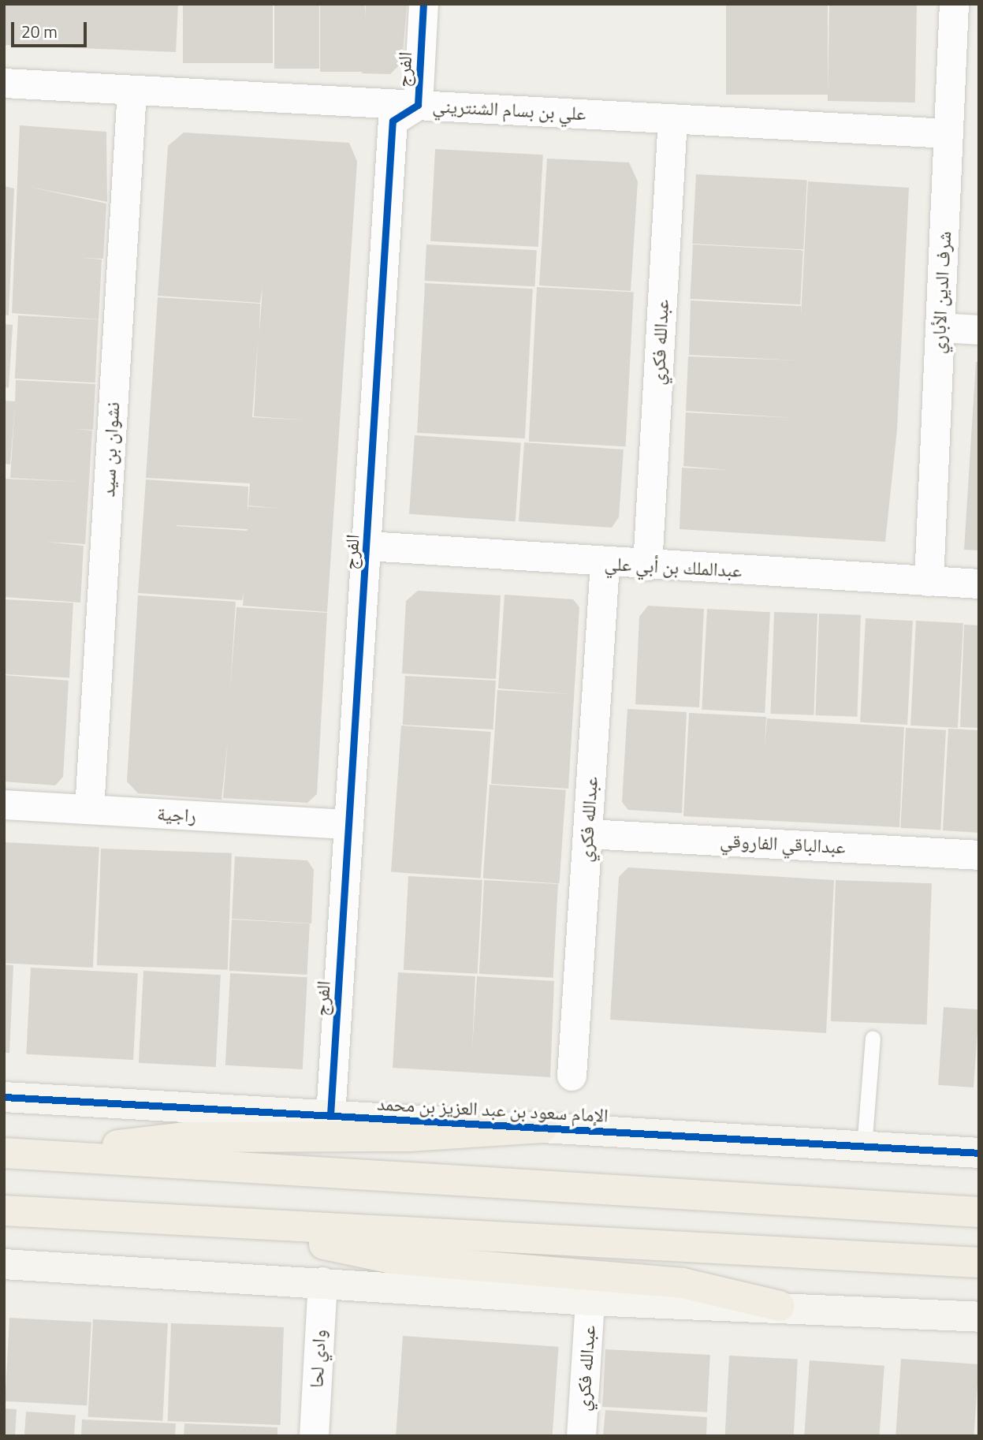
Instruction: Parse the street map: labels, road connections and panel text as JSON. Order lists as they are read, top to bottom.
{
  "streets": {
    "street": [
      "الفرج",
      "علي بن بسام الشنتريني",
      "شرف الدين الأباري",
      "عبدالله فكري",
      "نشوان بن سيد",
      "عبدالملك بن أبي علي",
      "راجية",
      "عبدالباقي الفاروقي",
      "الإمام سعود بن عبد العزيز بن محمد",
      "وادي لحا"
    ]
  },
  "crossings": [
    ["الفرج", "علي بن بسام الشنتريني"],
    ["الفرج", "عبدالملك بن أبي علي"],
    ["الفرج", "راجية"],
    ["الفرج", "الإمام سعود بن عبد العزيز بن محمد"],
    ["علي بن بسام الشنتريني", "شرف الدين الأباري"],
    ["علي بن بسام الشنتريني", "عبدالله فكري"],
    ["علي بن بسام الشنتريني", "نشوان بن سيد"],
    ["شرف الدين الأباري", "عبدالملك بن أبي علي"],
    ["عبدالله فكري", "عبدالملك بن أبي علي"],
    ["عبدالله فكري", "عبدالباقي الفاروقي"],
    ["نشوان بن سيد", "راجية"]
  ],
  "scale_bar": "20 m"
}
